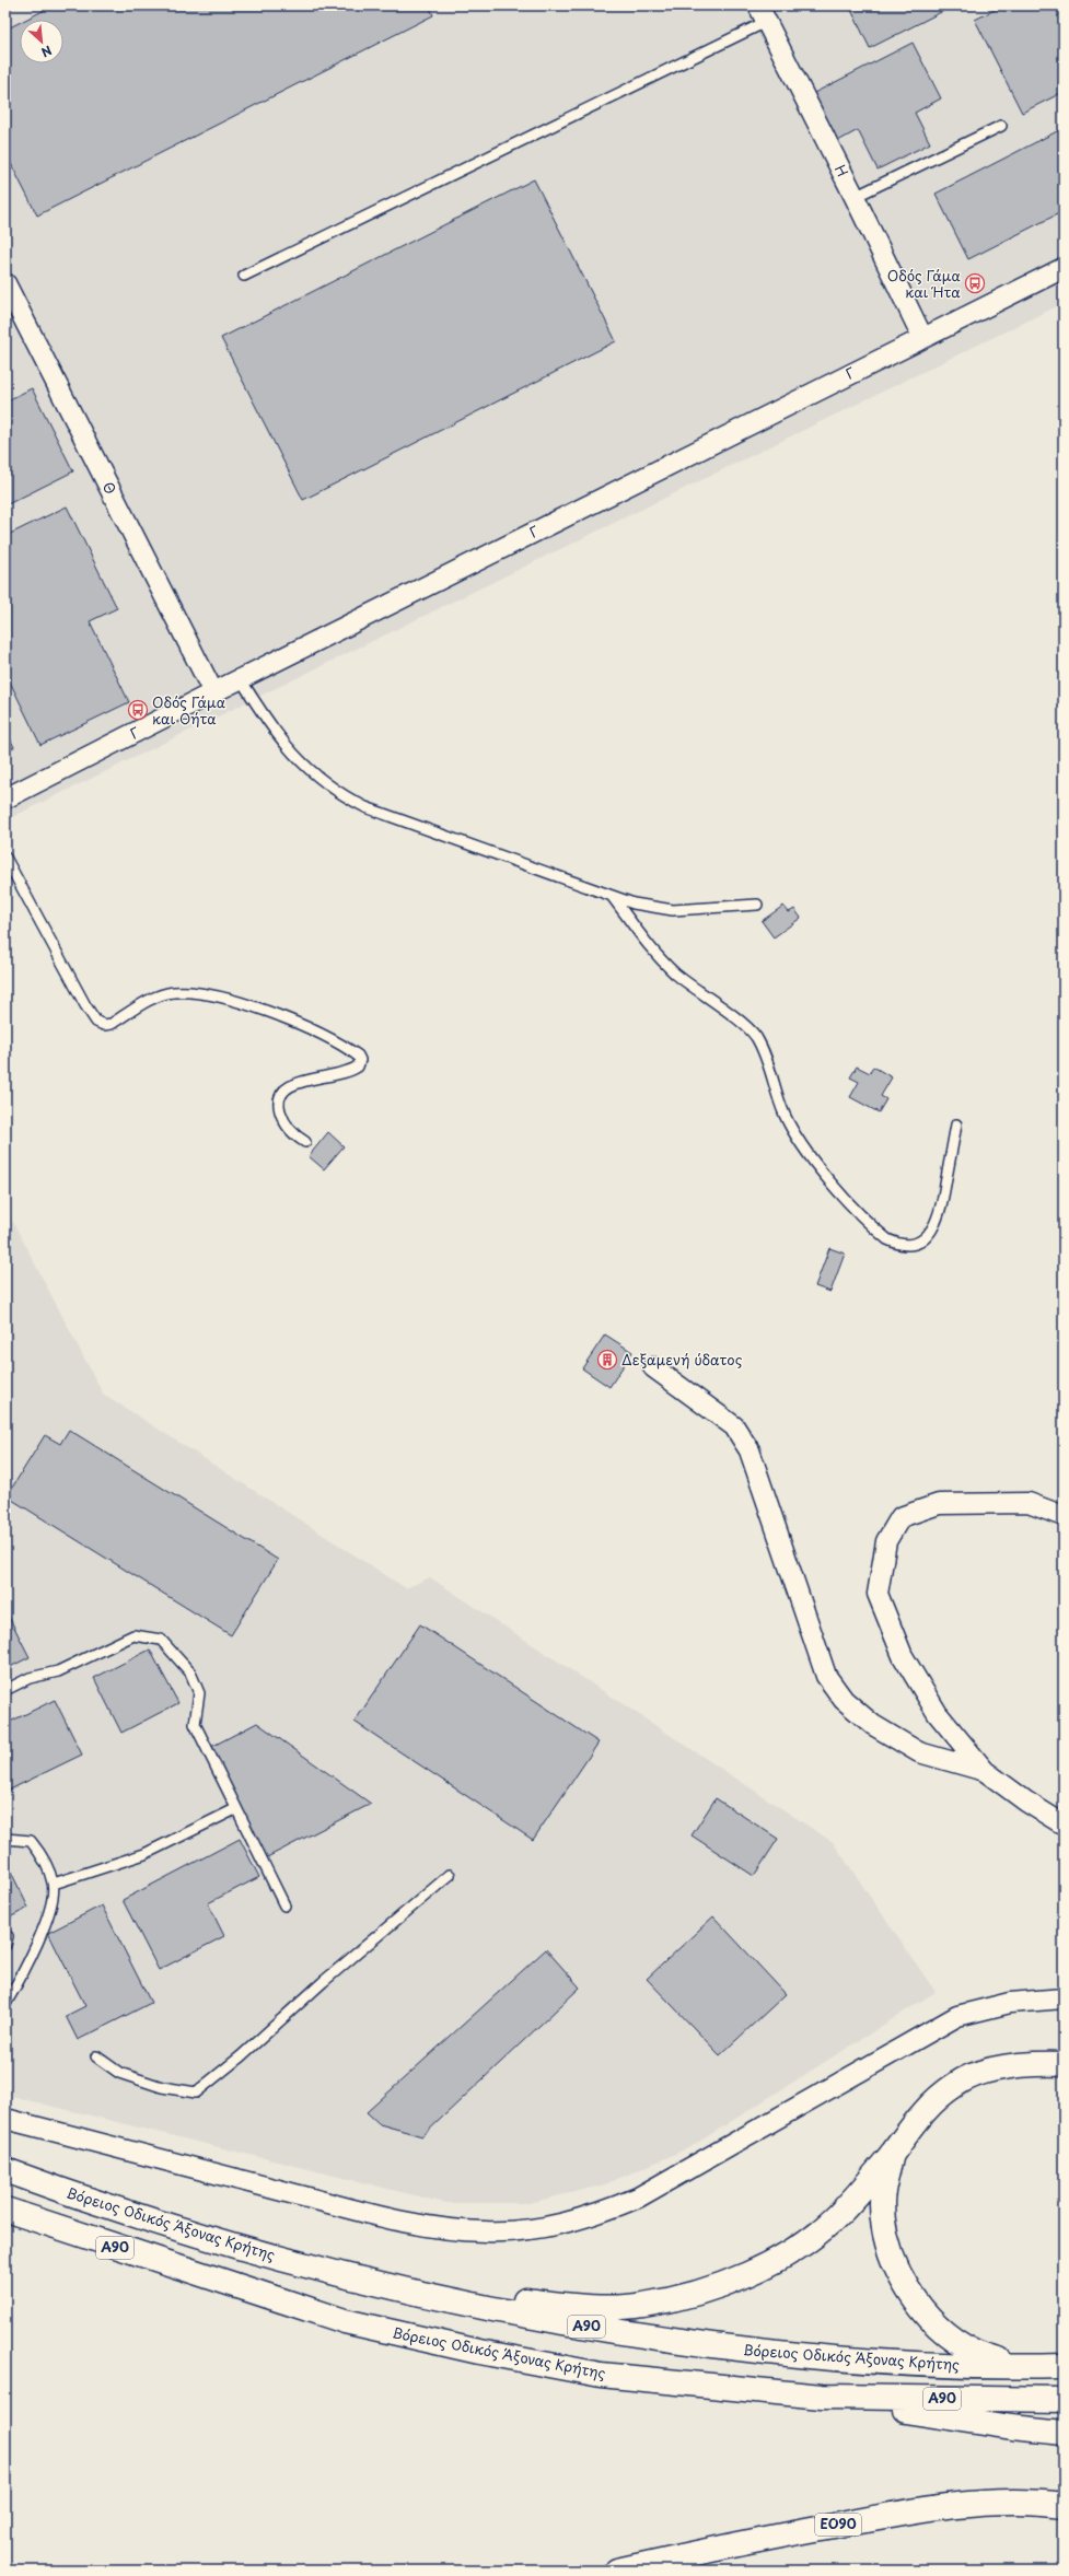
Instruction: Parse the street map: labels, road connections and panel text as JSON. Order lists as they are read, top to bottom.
{
  "streets": {
    "main road": ["Βόρειος Οδικός Άξονας Κρήτης", "Α90", "ΕΟ90"],
    "street": ["Η", "Γ", "Θ"]
  },
  "crossings": [
    ["Η", "Γ"],
    ["Γ", "Θ"]
  ],
  "places": {
    "bus stop": ["Οδός Γάμα και Ήτα", "Οδός Γάμα και Θήτα"],
    "building": ["Δεξαμενή ύδατος"]
  },
  "north": "bottom right"
}
